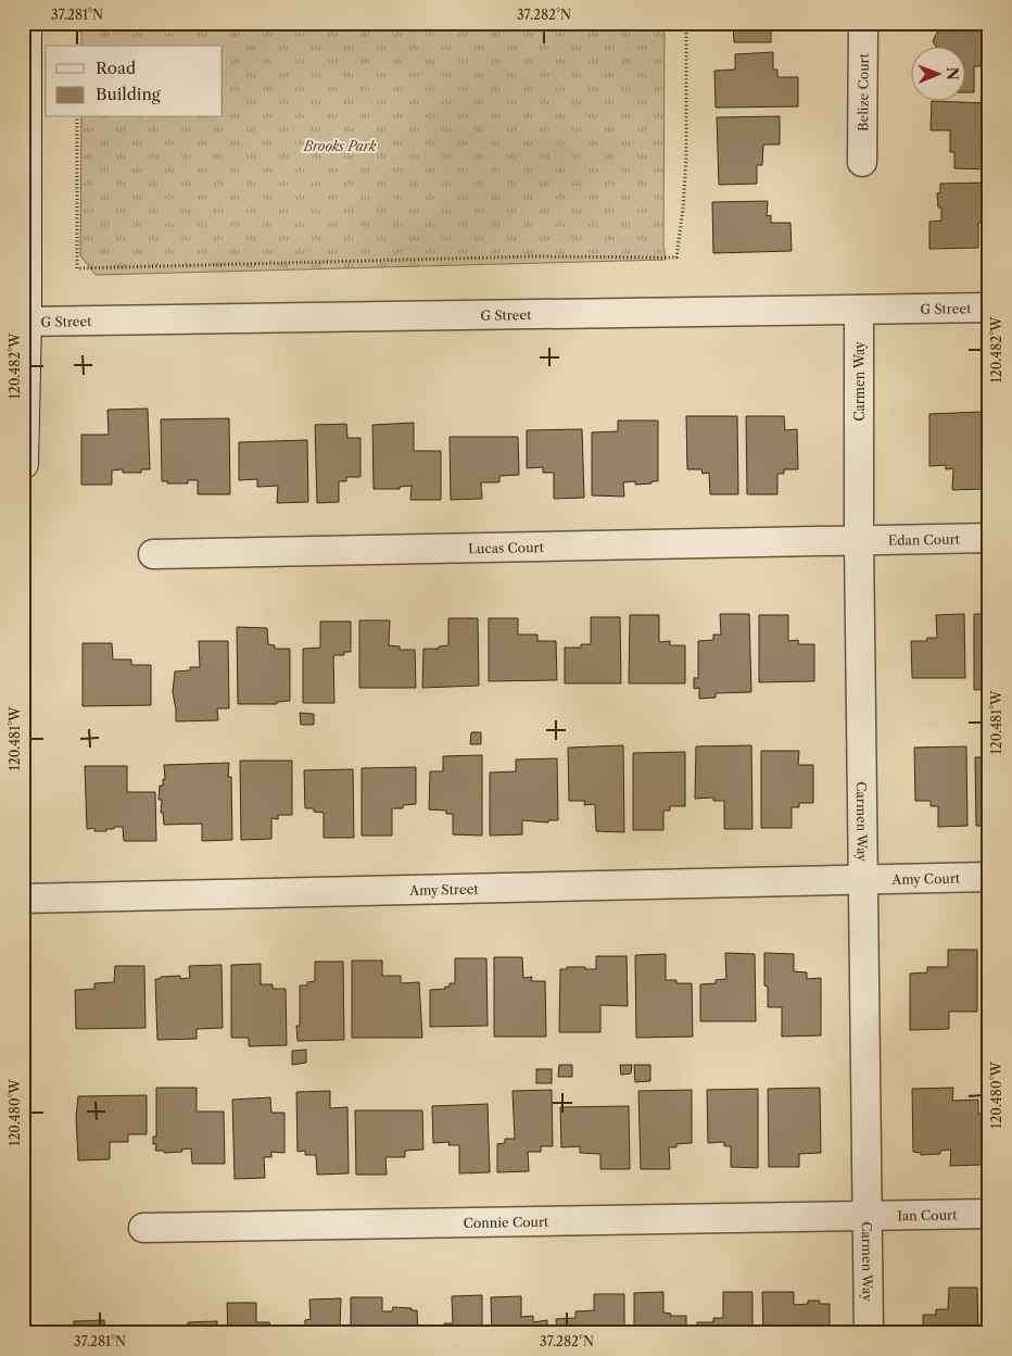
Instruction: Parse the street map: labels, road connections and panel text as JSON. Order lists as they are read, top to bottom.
{
  "streets": {
    "street": [
      "Belize Court",
      "G Street",
      "Carmen Way",
      "Edan Court",
      "Lucas Court",
      "Amy Court",
      "Amy Street",
      "Ian Court",
      "Connie Court"
    ]
  },
  "crossings": [
    ["G Street", "Carmen Way"],
    ["Carmen Way", "Edan Court"],
    ["Carmen Way", "Lucas Court"],
    ["Carmen Way", "Amy Court"],
    ["Carmen Way", "Amy Street"],
    ["Carmen Way", "Ian Court"],
    ["Carmen Way", "Connie Court"],
    ["Edan Court", "Lucas Court"],
    ["Amy Court", "Amy Street"],
    ["Ian Court", "Connie Court"]
  ],
  "parks": ["Brooks Park"],
  "legend": ["Road", "Building"],
  "north": "right",
  "coordinates": [
    "37.281°N",
    "37.282°N",
    "120.482°W",
    "120.481°W",
    "120.480°W"
  ]
}
